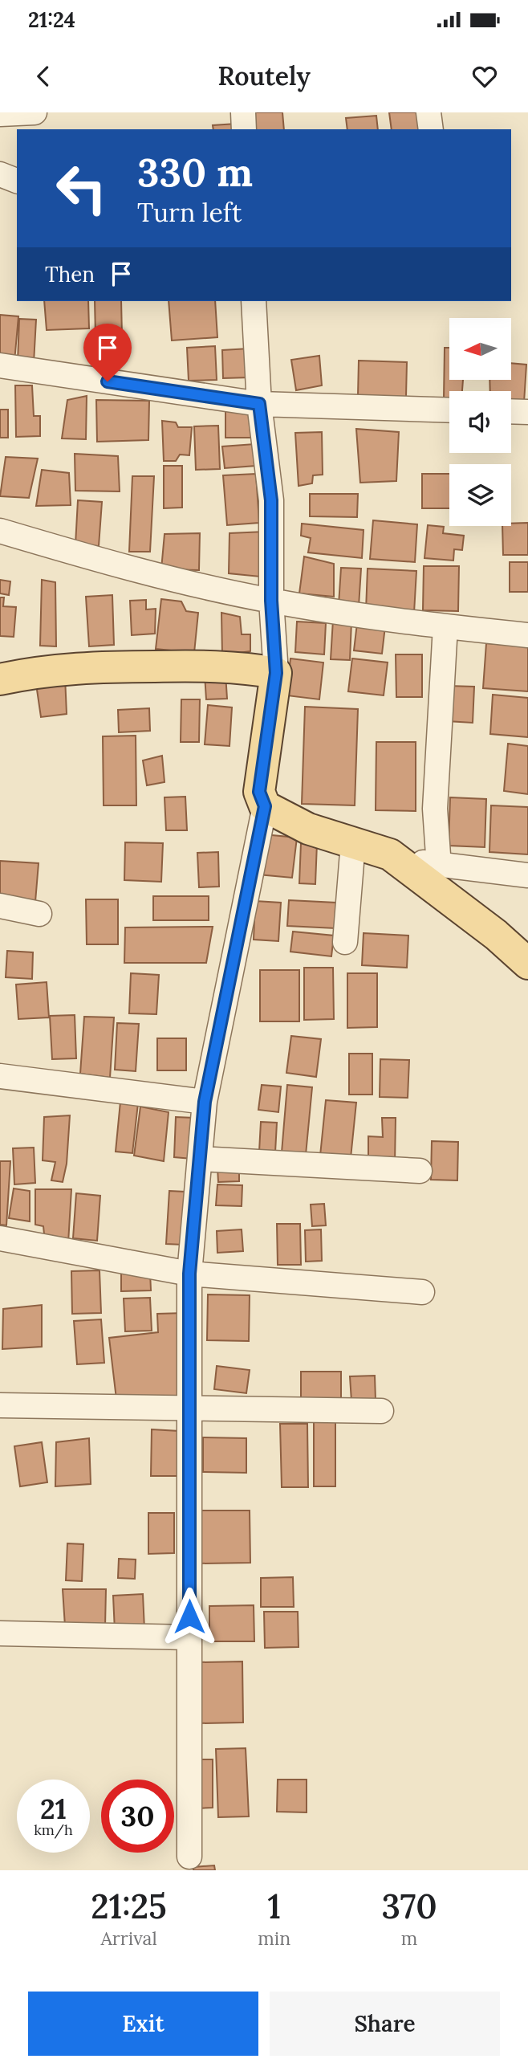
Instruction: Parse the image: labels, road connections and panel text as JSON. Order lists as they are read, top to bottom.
{
  "north": "left",
  "page": {
    "status": "21:24",
    "header": "Routely",
    "turn": ["330 m", "Turn left"],
    "then": "Then",
    "speed": "21 km/h",
    "limit": "30",
    "eta": [
      "21:25",
      "Arrival",
      "1",
      "min",
      "370",
      "m"
    ],
    "buttons": ["Exit", "Share"]
  }
}
